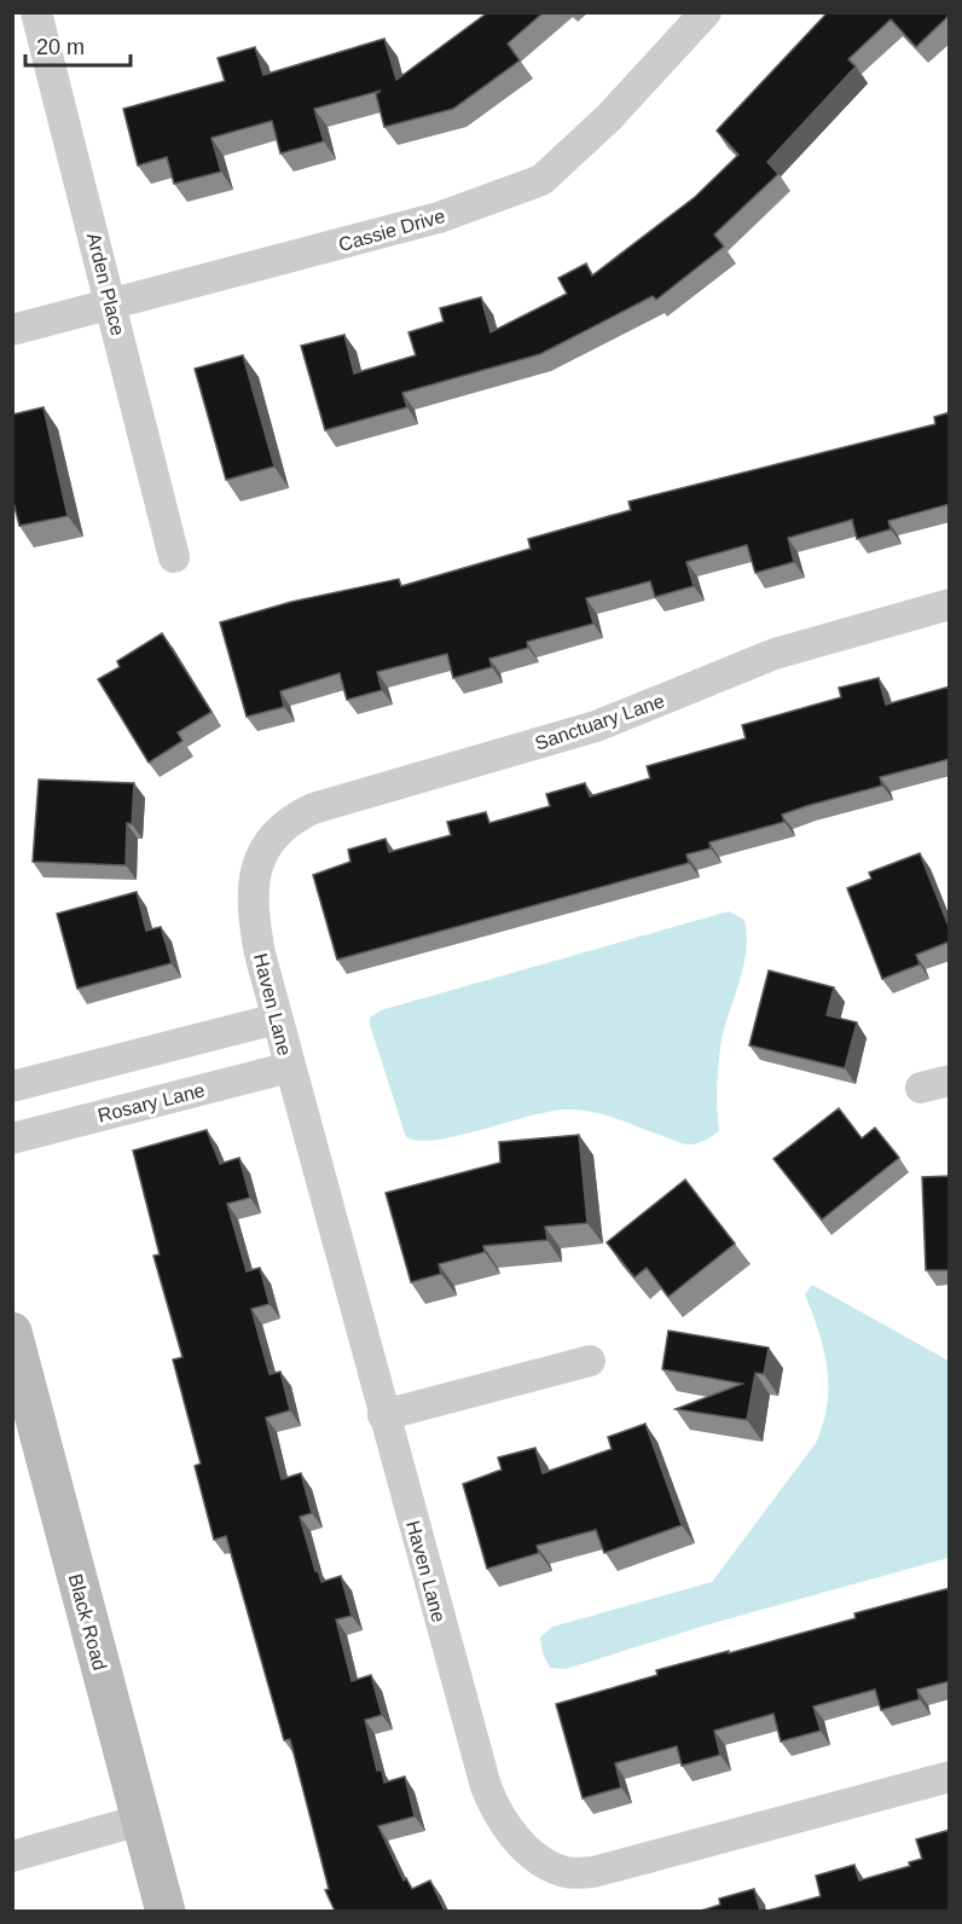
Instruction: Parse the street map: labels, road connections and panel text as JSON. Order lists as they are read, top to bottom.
{
  "streets": {
    "main road": ["Black Road"],
    "street": [
      "Cassie Drive",
      "Arden Place",
      "Sanctuary Lane",
      "Haven Lane",
      "Rosary Lane"
    ]
  },
  "crossings": [
    ["Cassie Drive", "Arden Place"],
    ["Sanctuary Lane", "Haven Lane"],
    ["Haven Lane", "Rosary Lane"]
  ],
  "scale_bar": "20 m"
}
